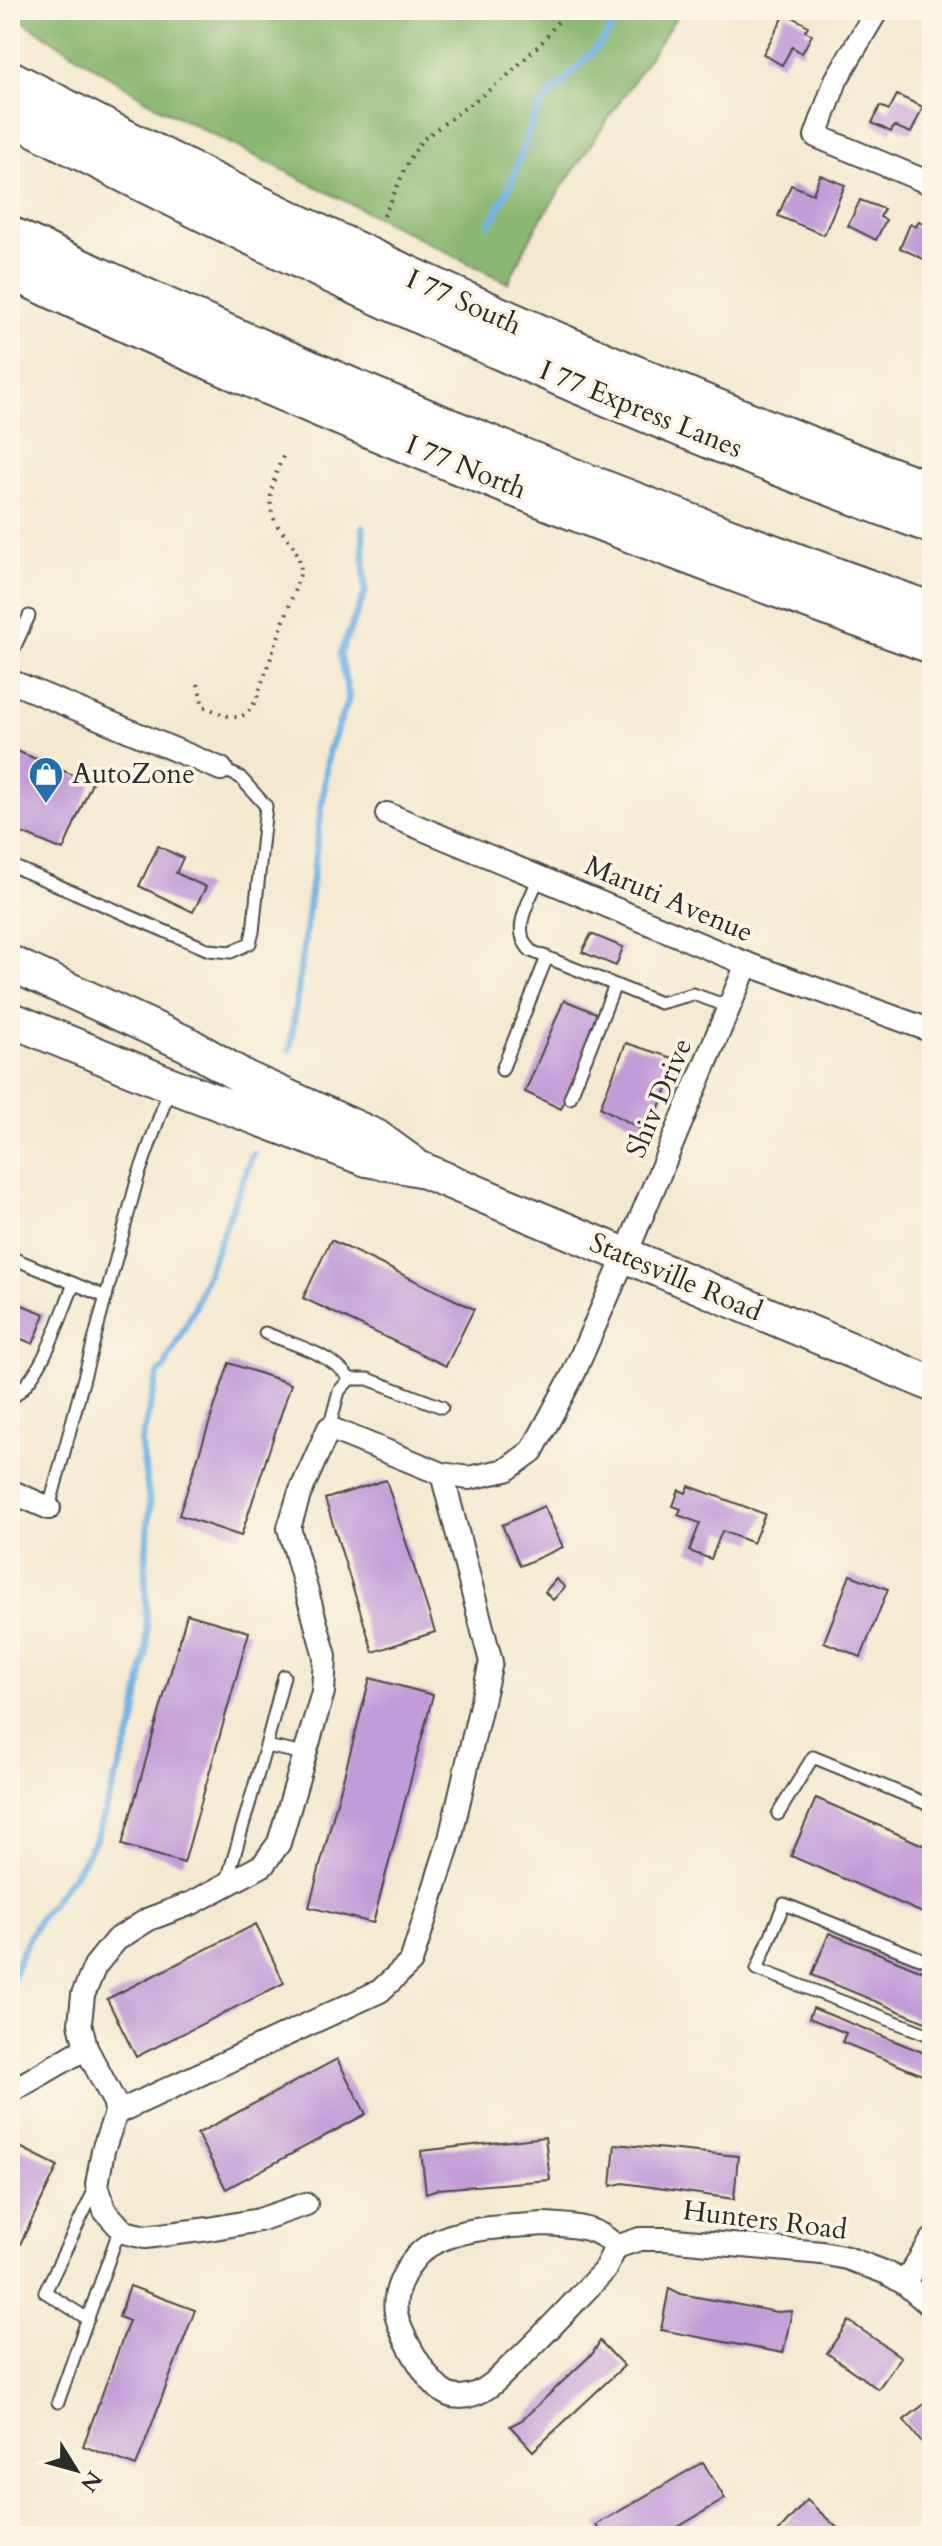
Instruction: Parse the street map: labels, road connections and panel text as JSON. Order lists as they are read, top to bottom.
{
  "streets": {
    "highway": ["I 77 South", "I 77 Express Lanes", "I 77 North"],
    "main road": ["Statesville Road"],
    "street": ["Maruti Avenue", "Shiv Drive", "Hunters Road"]
  },
  "crossings": [
    ["Maruti Avenue", "Shiv Drive"],
    ["Shiv Drive", "Statesville Road"]
  ],
  "places": {
    "shop": ["AutoZone"]
  },
  "north": "bottom right"
}
